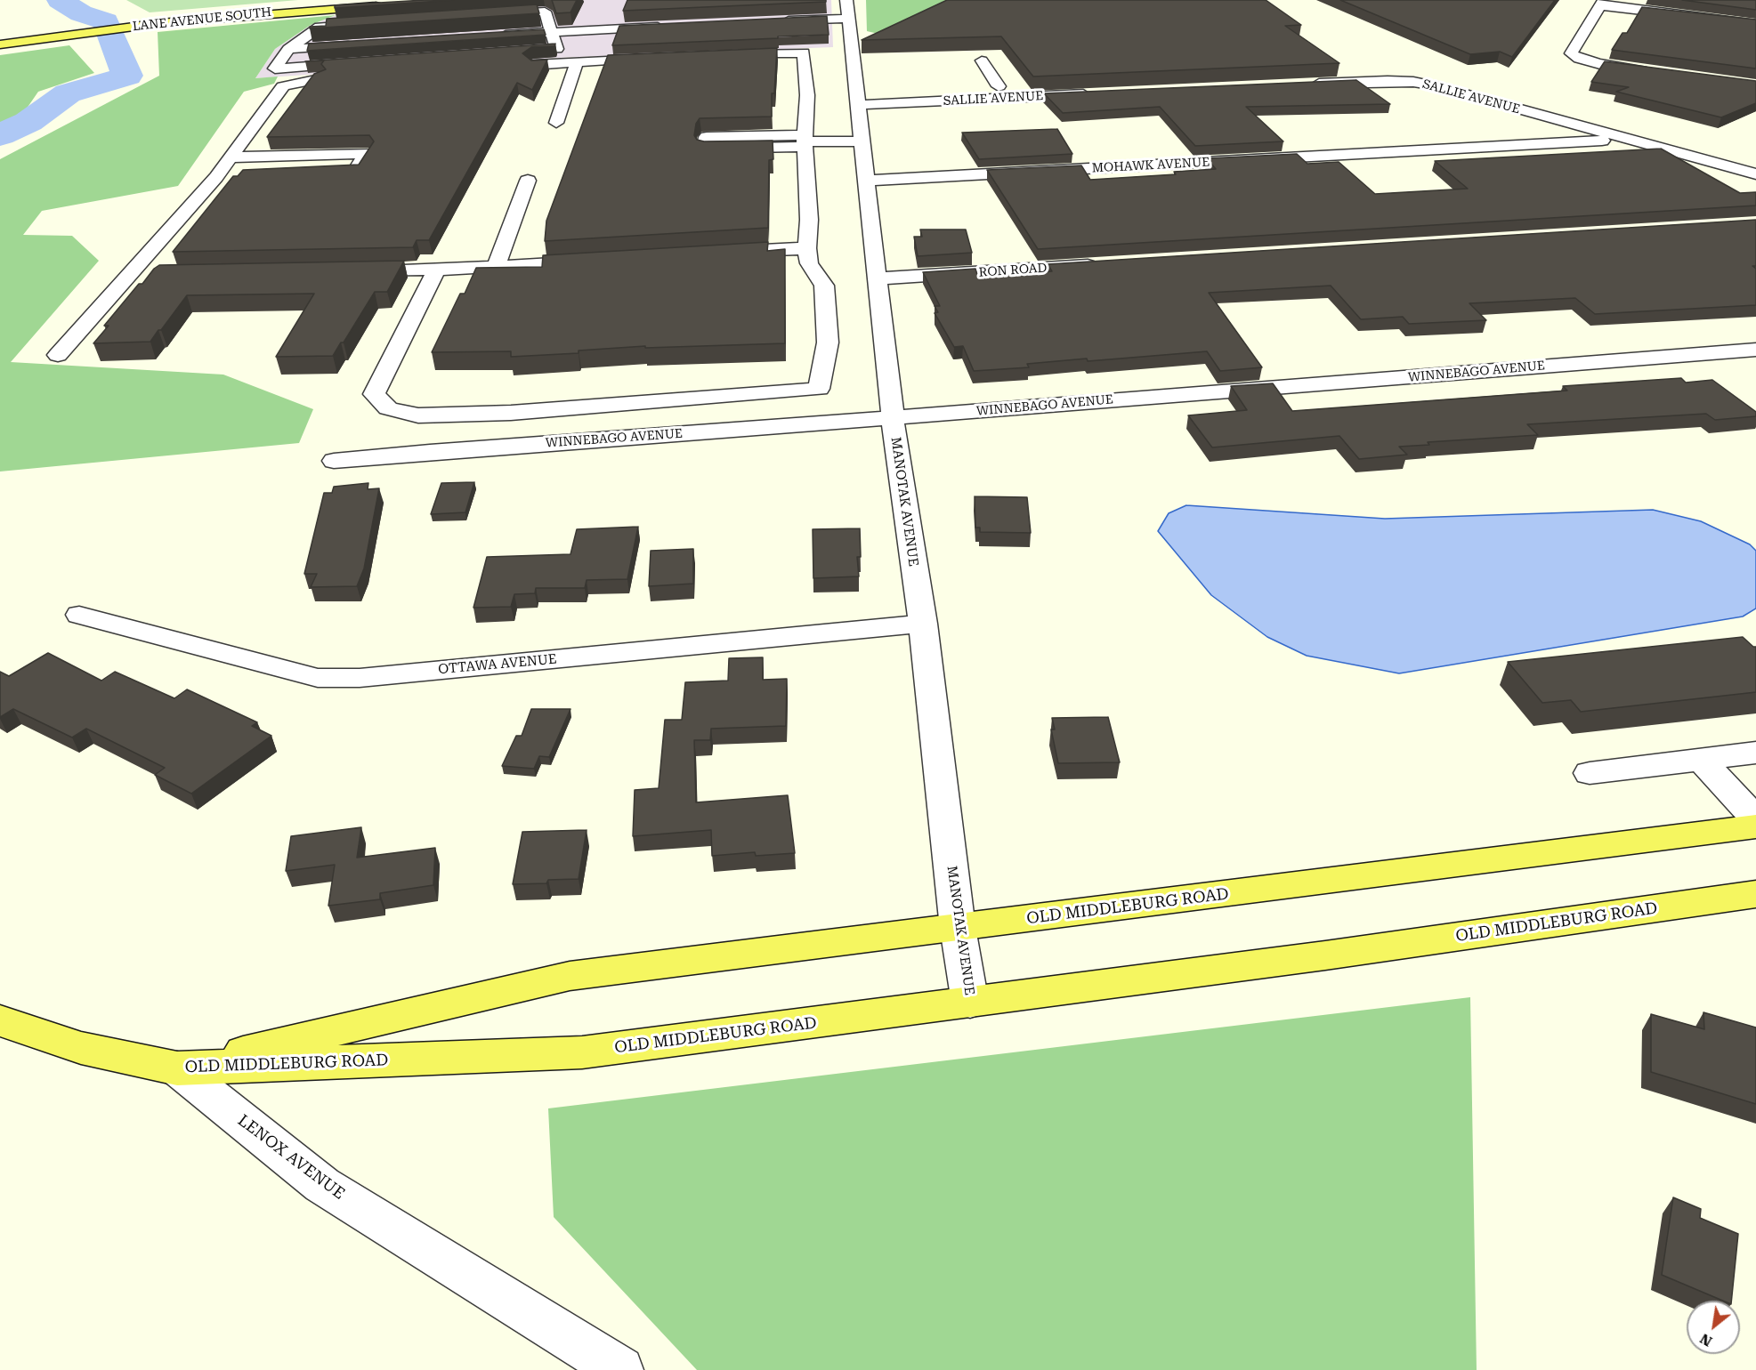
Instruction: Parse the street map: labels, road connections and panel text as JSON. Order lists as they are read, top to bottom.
{
  "streets": {
    "main road": ["LANE AVENUE SOUTH", "OLD MIDDLEBURG ROAD", "LENOX AVENUE"],
    "street": [
      "SALLIE AVENUE",
      "MOHAWK AVENUE",
      "RON ROAD",
      "WINNEBAGO AVENUE",
      "MANOTAK AVENUE",
      "OTTAWA AVENUE"
    ]
  },
  "crossings": [
    ["SALLIE AVENUE", "MOHAWK AVENUE"],
    ["SALLIE AVENUE", "MANOTAK AVENUE"],
    ["MOHAWK AVENUE", "MANOTAK AVENUE"],
    ["RON ROAD", "MANOTAK AVENUE"],
    ["WINNEBAGO AVENUE", "MANOTAK AVENUE"],
    ["MANOTAK AVENUE", "OTTAWA AVENUE"],
    ["MANOTAK AVENUE", "OLD MIDDLEBURG ROAD"],
    ["OLD MIDDLEBURG ROAD", "LENOX AVENUE"]
  ],
  "north": "bottom left"
}
